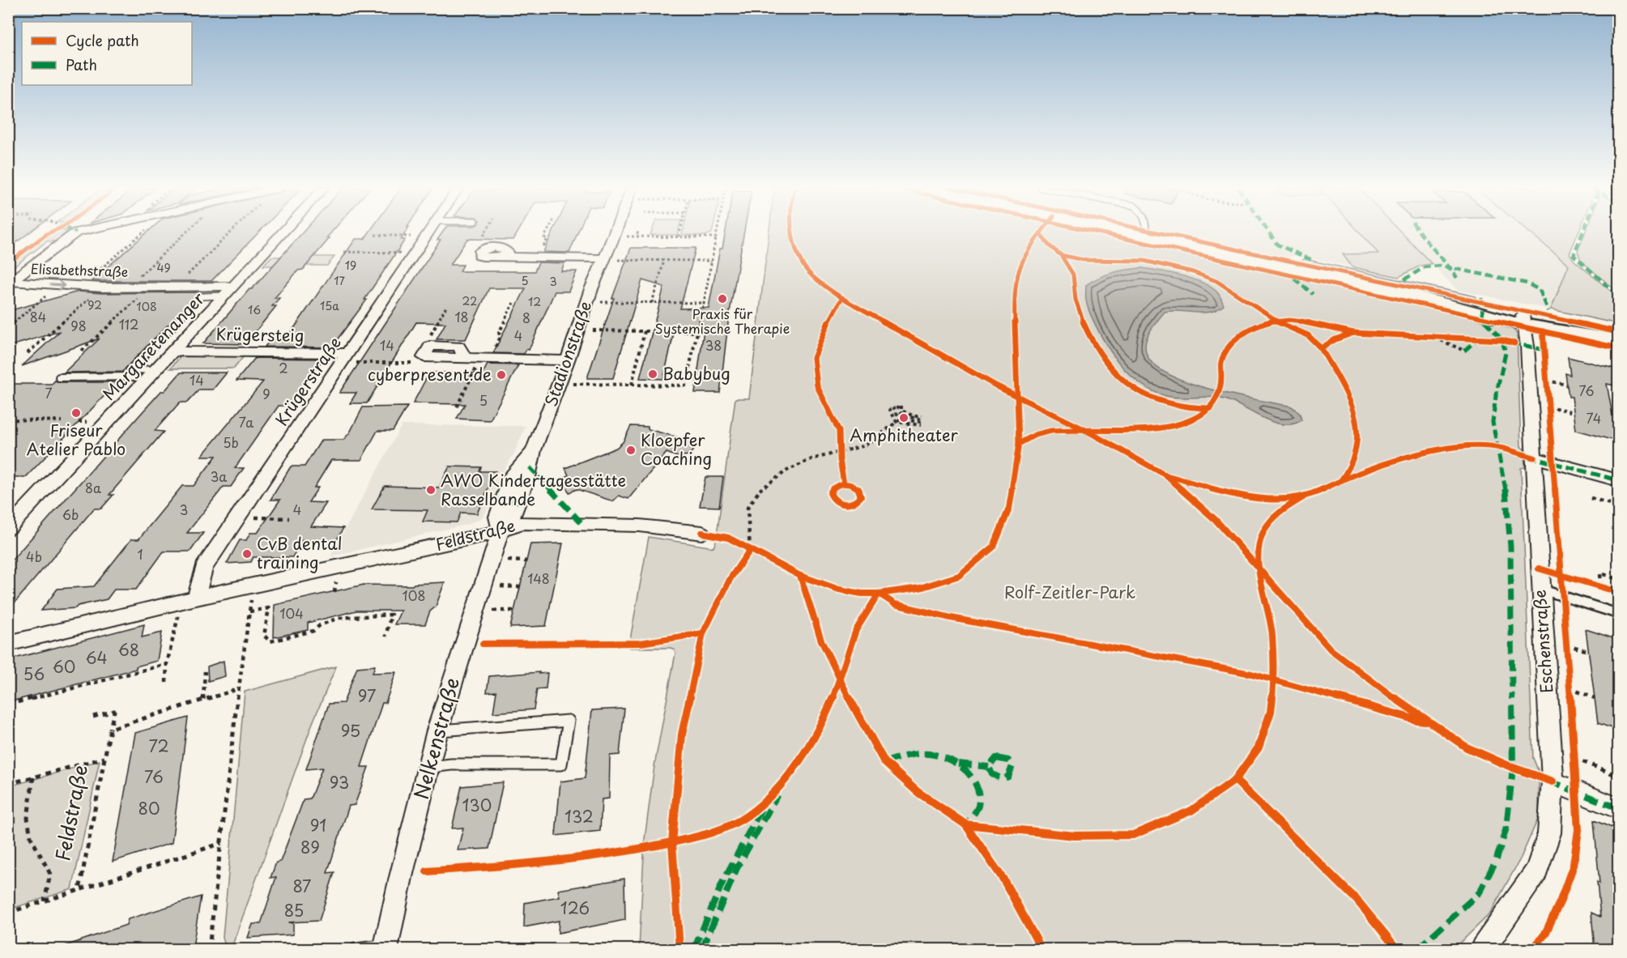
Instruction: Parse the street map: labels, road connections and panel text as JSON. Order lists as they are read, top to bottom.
{
  "streets": {
    "street": [
      "Elisabethstraße",
      "Krügersteig",
      "Margaretenanger",
      "Stadionstraße",
      "Krügerstraße",
      "Feldstraße",
      "Eschenstraße",
      "Nelkenstraße"
    ]
  },
  "crossings": [
    ["Elisabethstraße", "Margaretenanger"],
    ["Krügersteig", "Margaretenanger"],
    ["Krügersteig", "Krügerstraße"],
    ["Stadionstraße", "Feldstraße"],
    ["Stadionstraße", "Nelkenstraße"],
    ["Krügerstraße", "Feldstraße"],
    ["Feldstraße", "Nelkenstraße"]
  ],
  "parks": ["Rolf-Zeitler-Park"],
  "places": [
    "Praxis für Systemische Therapie",
    "Babybug",
    "cyberpresent.de",
    "Friseur Atelier Pablo",
    "Amphitheater",
    "Kloepfer Coaching",
    "AWO Kindertagesstätte Rasselbande",
    "CvB dental training"
  ],
  "house_numbers": [
    "19",
    "49",
    "17",
    "5",
    "3",
    "22",
    "12",
    "92",
    "15a",
    "108",
    "16",
    "84",
    "18",
    "8",
    "112",
    "98",
    "4",
    "14",
    "38",
    "2",
    "14",
    "76",
    "7",
    "9",
    "5",
    "74",
    "7a",
    "5b",
    "3a",
    "8a",
    "3",
    "4",
    "6b",
    "1",
    "4b",
    "148",
    "108",
    "104",
    "68",
    "64",
    "60",
    "56",
    "97",
    "95",
    "72",
    "76",
    "93",
    "130",
    "80",
    "132",
    "91",
    "89",
    "87",
    "126",
    "85"
  ],
  "legend": ["Cycle path", "Path"]
}
